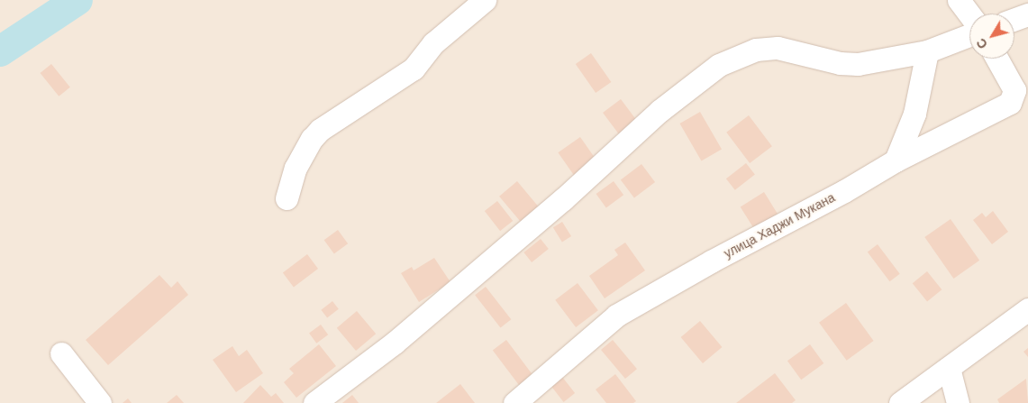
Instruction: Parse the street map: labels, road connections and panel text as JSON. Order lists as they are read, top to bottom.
{
  "streets": {
    "street": ["улица Хаджи Мукана"]
  },
  "north": "bottom left"
}
